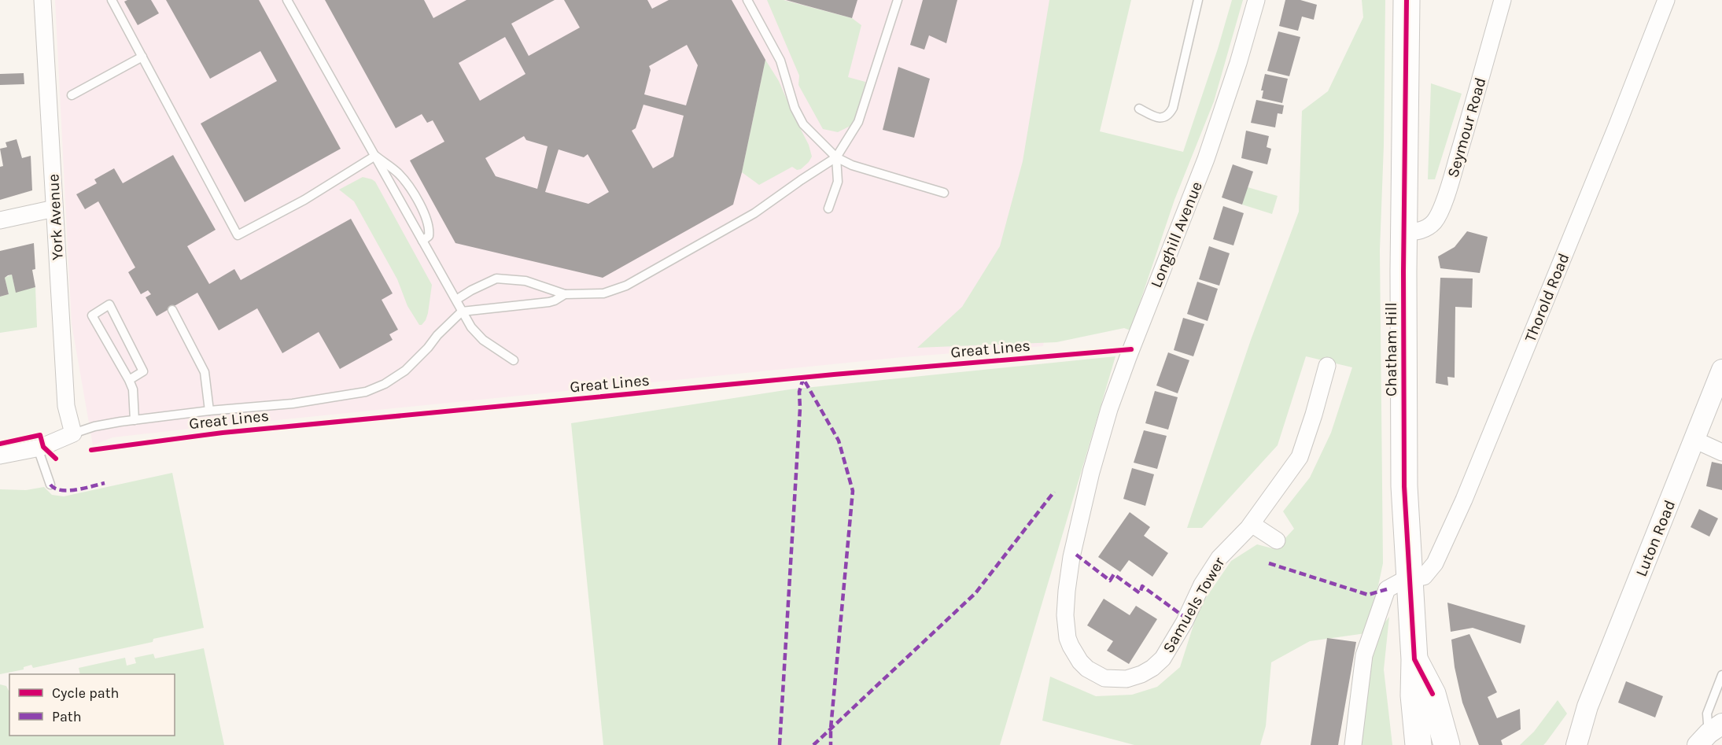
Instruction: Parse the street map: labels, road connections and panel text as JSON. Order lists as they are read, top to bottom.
{
  "streets": {
    "main road": ["Chatham Hill"],
    "street": [
      "Seymour Road",
      "York Avenue",
      "Longhill Avenue",
      "Thorold Road",
      "Luton Road",
      "Samuels Tower"
    ],
    "cycle path": ["Great Lines"]
  },
  "crossings": [
    ["Seymour Road", "Chatham Hill"],
    ["Longhill Avenue", "Samuels Tower"],
    ["Thorold Road", "Chatham Hill"]
  ],
  "legend": ["Cycle path", "Path"]
}
